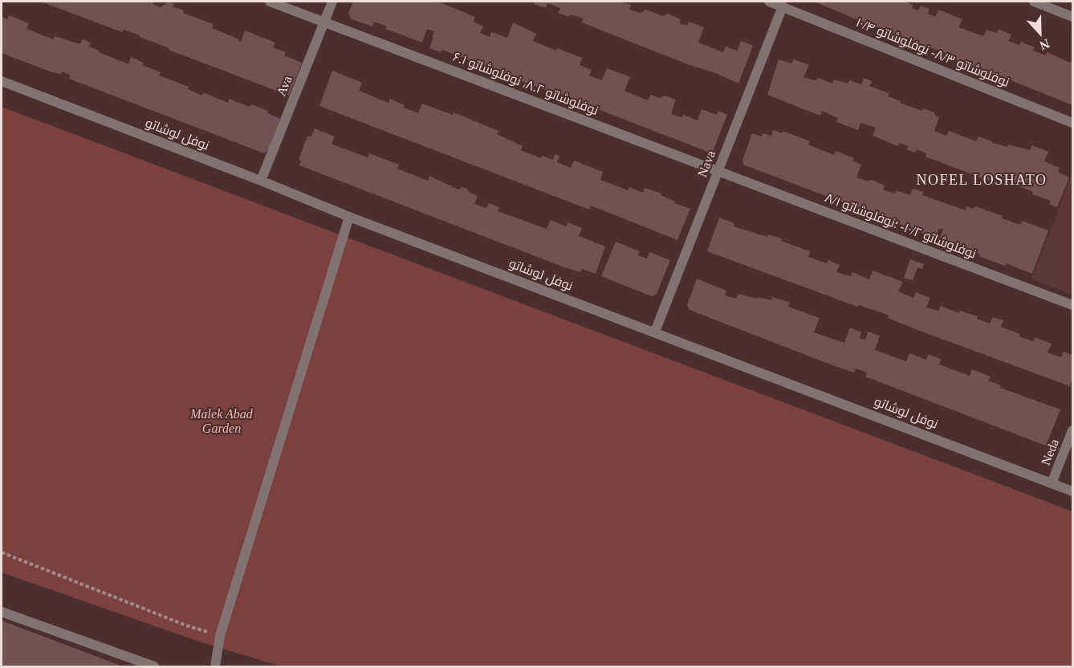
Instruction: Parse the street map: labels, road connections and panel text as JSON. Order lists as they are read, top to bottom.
{
  "streets": {
    "street": [
      "نوفلوشاتو ۸/۳- نوفلوشاتو ۱۰/۴",
      "نوفلوشاتو ۸.۲، نوفلوشاتو ۶.۱",
      "Ava",
      "نوفل لوشاتو",
      "Nava",
      "نوفلوشاتو ۱۰/۲- ؛نوفلوشاتو ۸/۱",
      "Neda"
    ]
  },
  "crossings": [
    ["نوفلوشاتو ۸/۳- نوفلوشاتو ۱۰/۴", "Nava"],
    ["نوفلوشاتو ۸.۲، نوفلوشاتو ۶.۱", "Ava"],
    ["نوفلوشاتو ۸.۲، نوفلوشاتو ۶.۱", "Nava"],
    ["نوفلوشاتو ۸.۲، نوفلوشاتو ۶.۱", "نوفلوشاتو ۱۰/۲- ؛نوفلوشاتو ۸/۱"],
    ["Ava", "نوفل لوشاتو"],
    ["نوفل لوشاتو", "Nava"],
    ["نوفل لوشاتو", "Neda"],
    ["Nava", "نوفلوشاتو ۱۰/۲- ؛نوفلوشاتو ۸/۱"]
  ],
  "districts": ["NOFEL LOSHATO"],
  "parks": ["Malek Abad Garden"],
  "north": "bottom"
}
